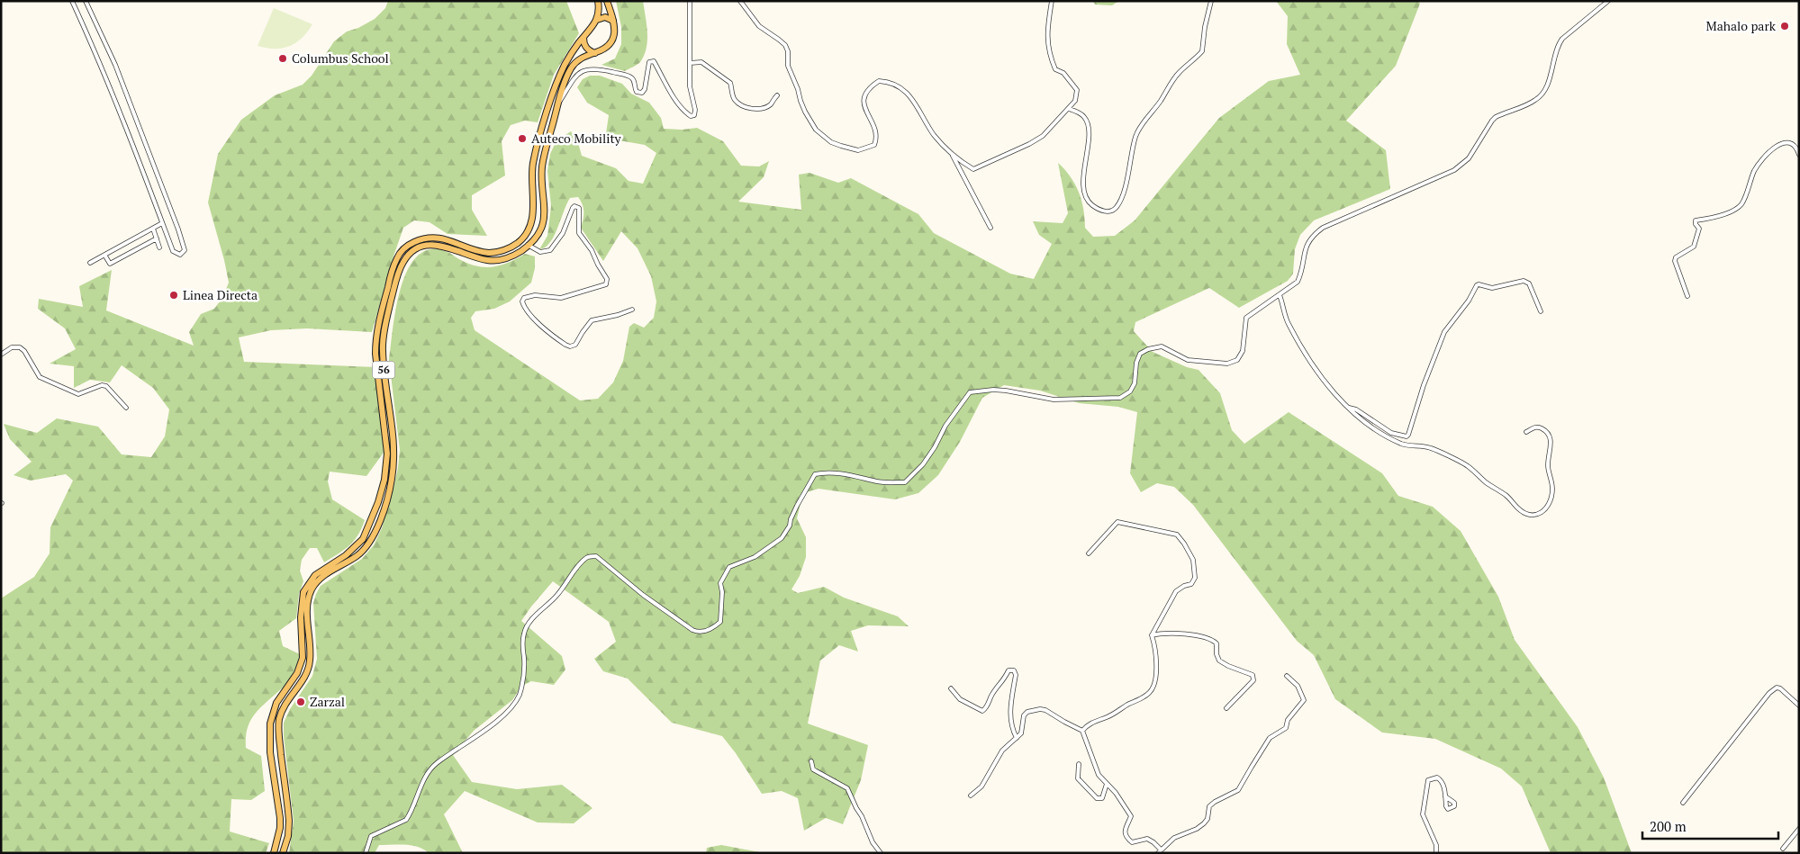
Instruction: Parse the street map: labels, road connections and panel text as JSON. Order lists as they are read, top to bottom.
{
  "streets": {
    "main road": ["56"]
  },
  "places": [
    "Mahalo park",
    "Columbus School",
    "Auteco Mobility",
    "Linea Directa",
    "Zarzal"
  ],
  "scale_bar": "200 m"
}
